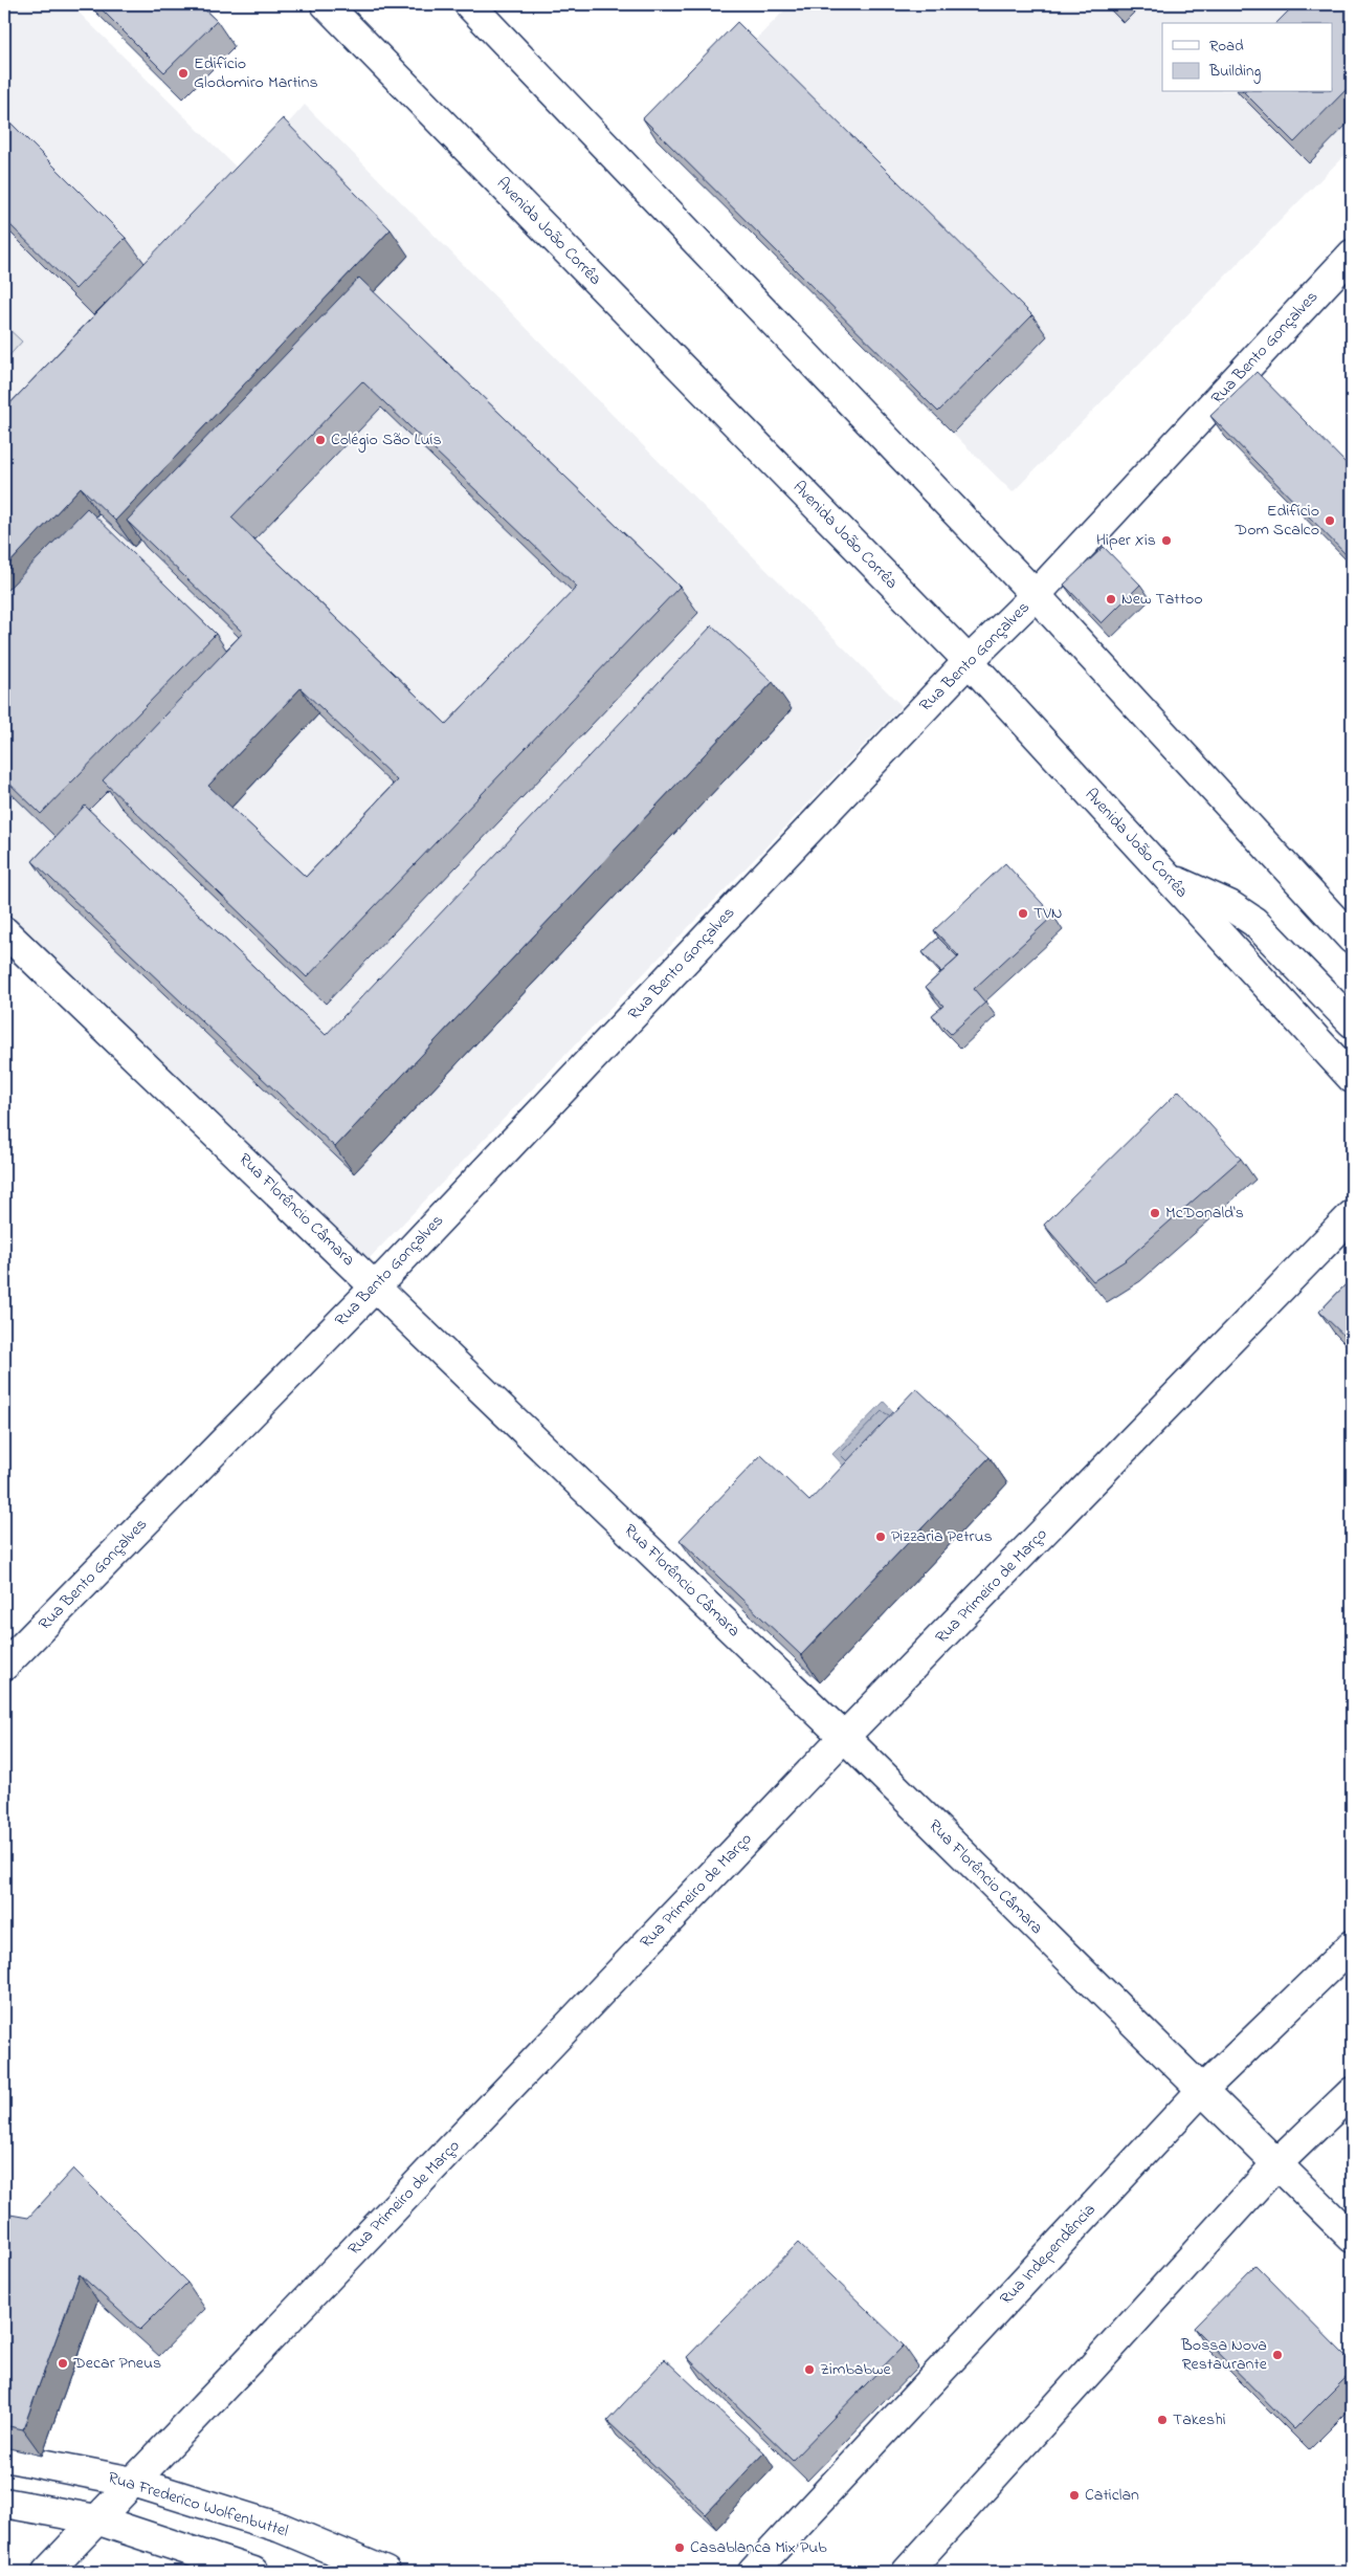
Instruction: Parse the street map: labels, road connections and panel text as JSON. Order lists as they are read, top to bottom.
{
  "streets": {
    "street": [
      "Avenida João Corrêa",
      "Rua Bento Gonçalves",
      "Rua Florêncio Câmara",
      "Rua Primeiro de Março",
      "Rua Independência",
      "Rua Frederico Wolfenbuttel"
    ]
  },
  "crossings": [
    ["Avenida João Corrêa", "Rua Bento Gonçalves"],
    ["Rua Bento Gonçalves", "Rua Florêncio Câmara"],
    ["Rua Florêncio Câmara", "Rua Primeiro de Março"],
    ["Rua Florêncio Câmara", "Rua Independência"],
    ["Rua Primeiro de Março", "Rua Frederico Wolfenbuttel"]
  ],
  "places": [
    "Edifício Glodomiro Martins",
    "Colégio São Luís",
    "Edifício Dom Scalco",
    "Hiper Xis",
    "New Tattoo",
    "TVN",
    "McDonald's",
    "Pizzaria Petrus",
    "Bossa Nova Restaurante",
    "Decar Pneus",
    "Zimbabwe",
    "Takeshi",
    "Caticlan",
    "Casablanca Mix Pub"
  ],
  "legend": ["Road", "Building"]
}
